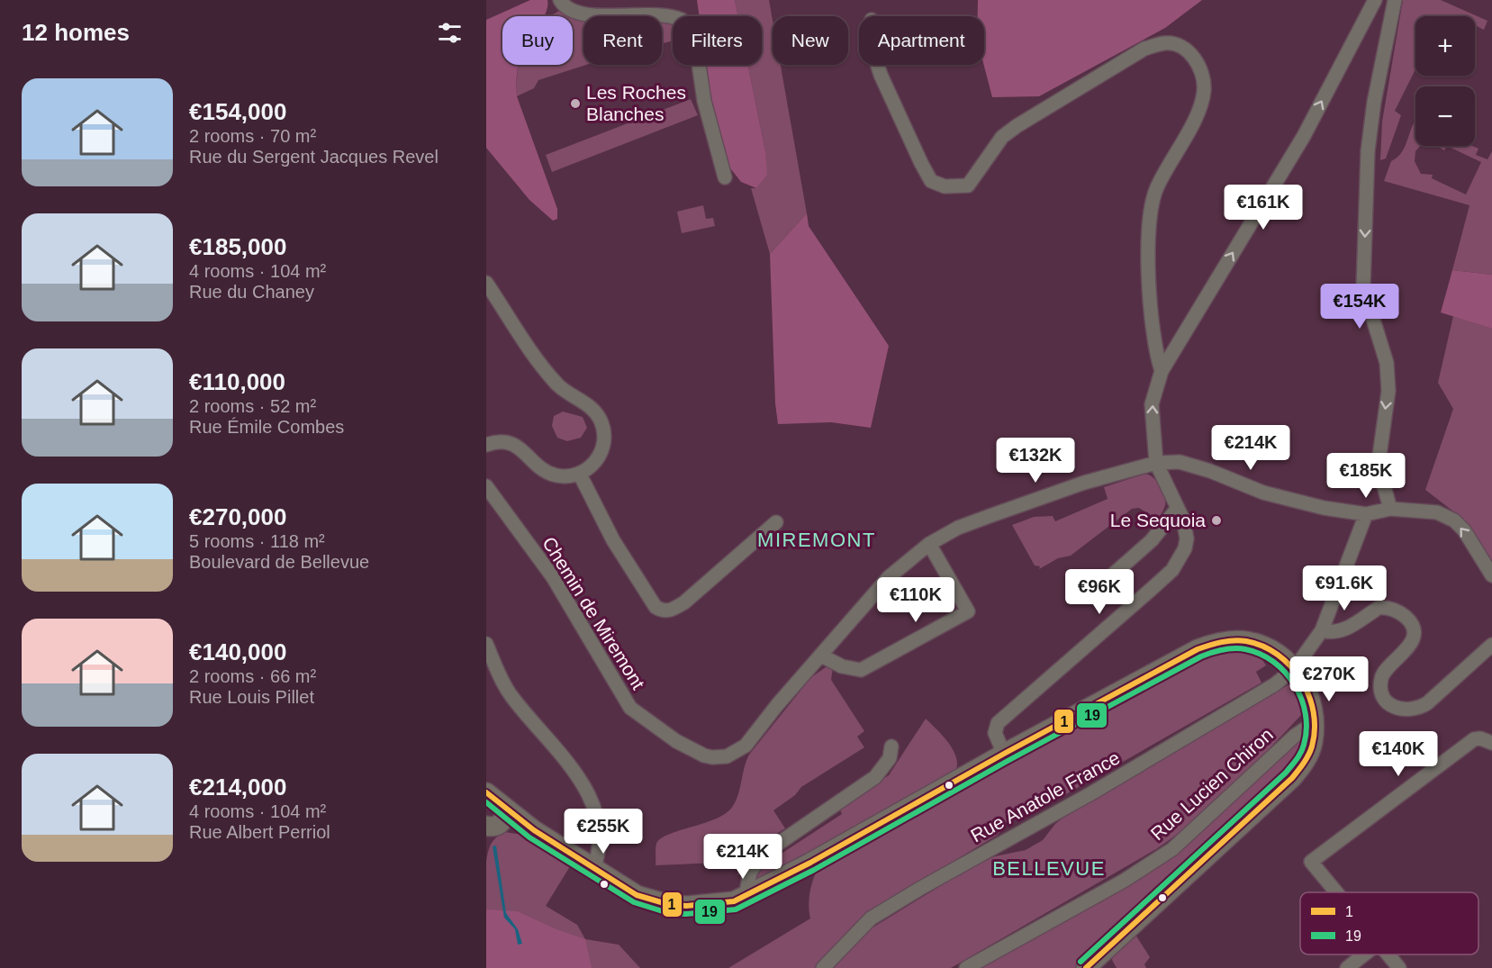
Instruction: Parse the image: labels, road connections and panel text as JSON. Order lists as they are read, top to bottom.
{
  "streets": {
    "street": ["Chemin de Miremont", "Rue Lucien Chiron", "Rue Anatole France"]
  },
  "crossings": [
    ["Chemin de Miremont", "Rue Anatole France"]
  ],
  "districts": ["MIREMONT", "BELLEVUE"],
  "places": ["Les Roches Blanches", "Le Sequoia"],
  "lines": ["transit line 1", "transit line 19"],
  "legend": ["1", "19"],
  "page": {
    "heading": "12 homes",
    "map_buttons": ["+", "−"],
    "chip": [
      "Buy",
      "Rent",
      "Filters",
      "New",
      "Apartment"
    ],
    "list": [
      {
        "name": "€154,000",
        "note": "2 rooms · 70 m² · Rue du Sergent Jacques Revel"
      },
      {
        "name": "€185,000",
        "note": "4 rooms · 104 m² · Rue du Chaney"
      },
      {
        "name": "€110,000",
        "note": "2 rooms · 52 m² · Rue Émile Combes"
      },
      {
        "name": "€270,000",
        "note": "5 rooms · 118 m² · Boulevard de Bellevue"
      },
      {
        "name": "€140,000",
        "note": "2 rooms · 66 m² · Rue Louis Pillet"
      },
      {
        "name": "€214,000",
        "note": "4 rooms · 104 m² · Rue Albert Perriol"
      }
    ],
    "price": [
      "€161K",
      "€154K",
      "€214K",
      "€132K",
      "€185K",
      "€91.6K",
      "€96K",
      "€110K",
      "€270K",
      "€140K",
      "€255K",
      "€214K"
    ]
  }
}
